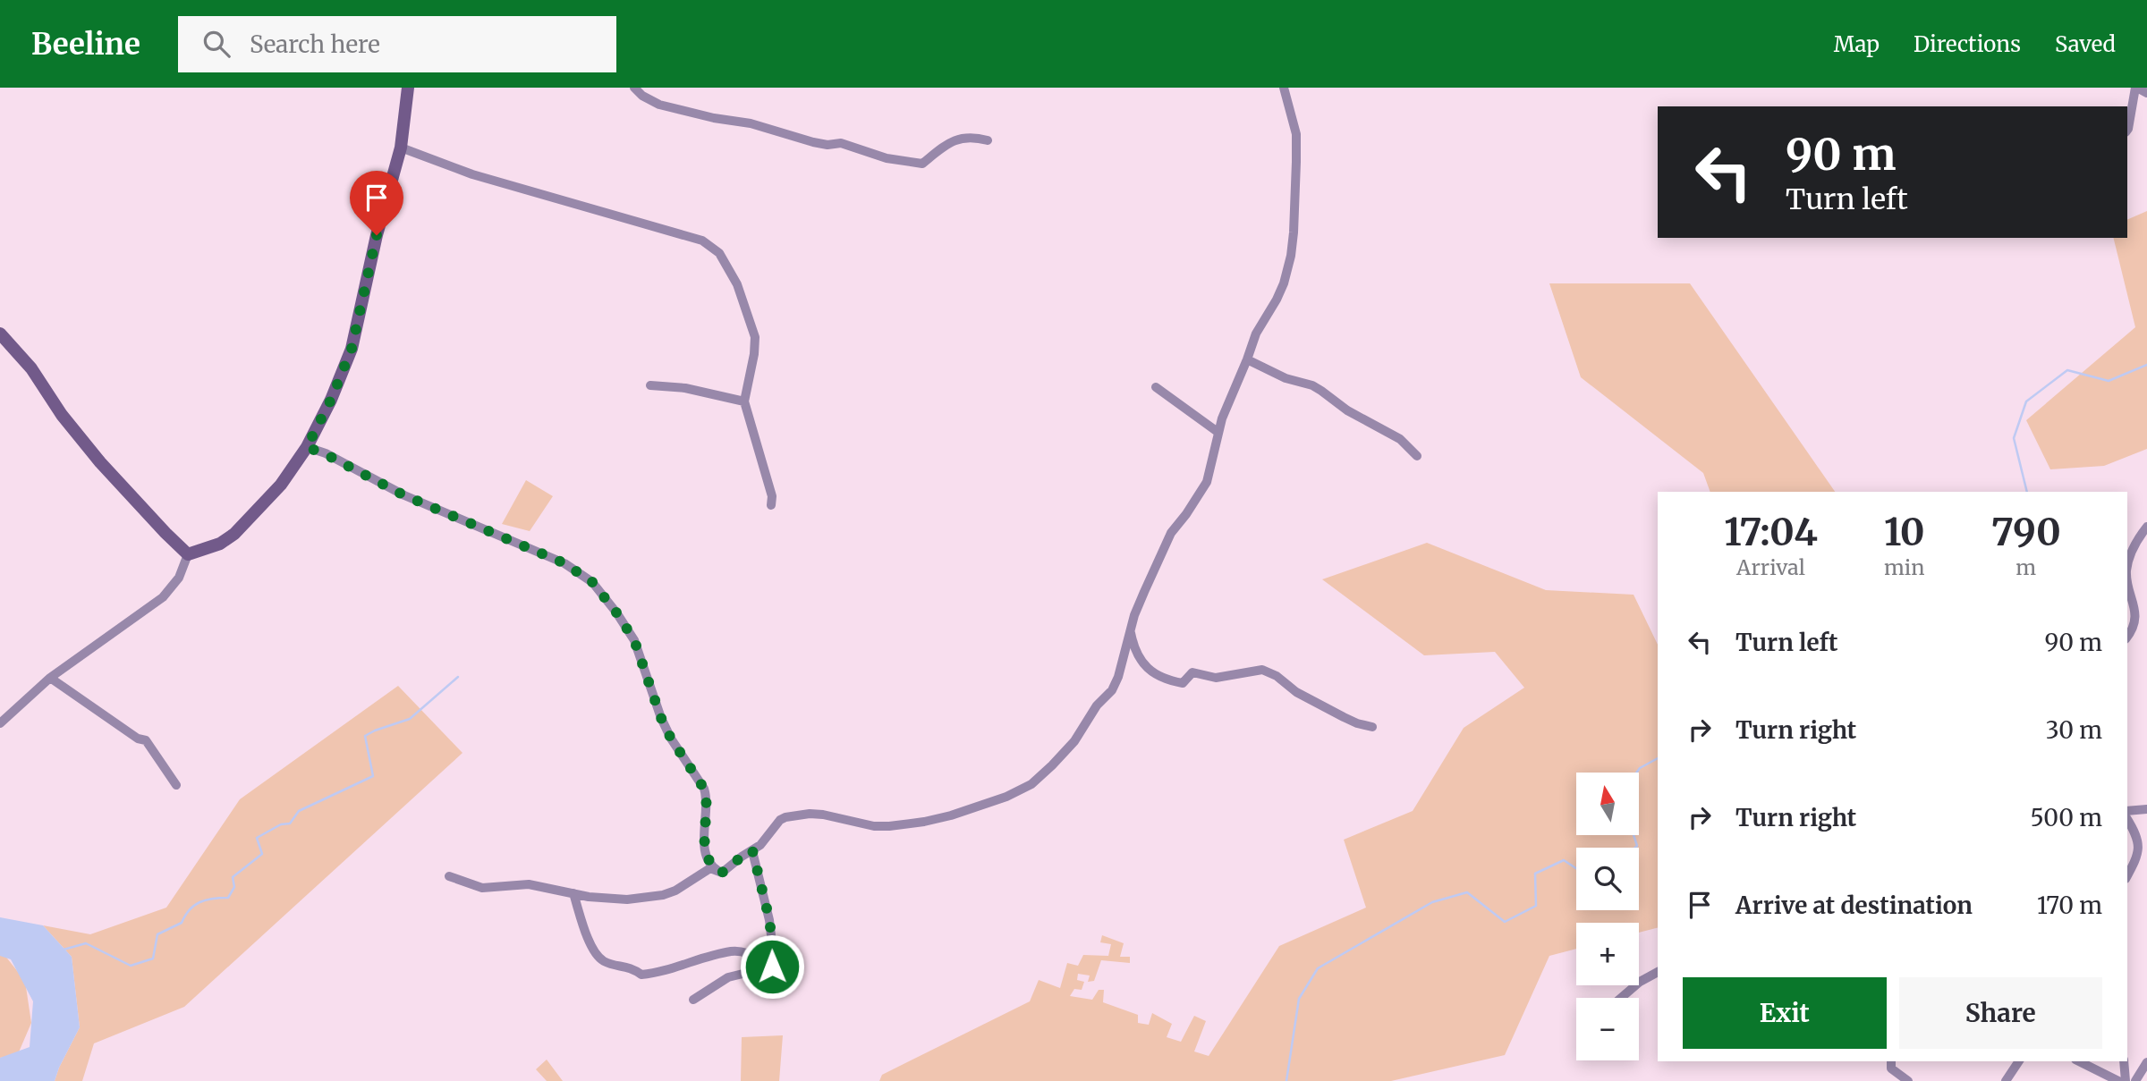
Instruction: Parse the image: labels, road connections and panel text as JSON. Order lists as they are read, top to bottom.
{
  "north": "top",
  "page": {
    "header": "Beeline",
    "search": "Search here",
    "nav": ["Map", "Directions", "Saved"],
    "turn": ["90 m", "Turn left"],
    "eta": [
      "17:04",
      "Arrival",
      "10",
      "min",
      "790",
      "m"
    ],
    "list": [
      {
        "name": "Turn left",
        "value": "90 m"
      },
      {
        "name": "Turn right",
        "value": "30 m"
      },
      {
        "name": "Turn right",
        "value": "500 m"
      },
      {
        "name": "Arrive at destination",
        "value": "170 m"
      }
    ],
    "map_buttons": ["+", "−"],
    "buttons": ["Exit", "Share"]
  }
}
